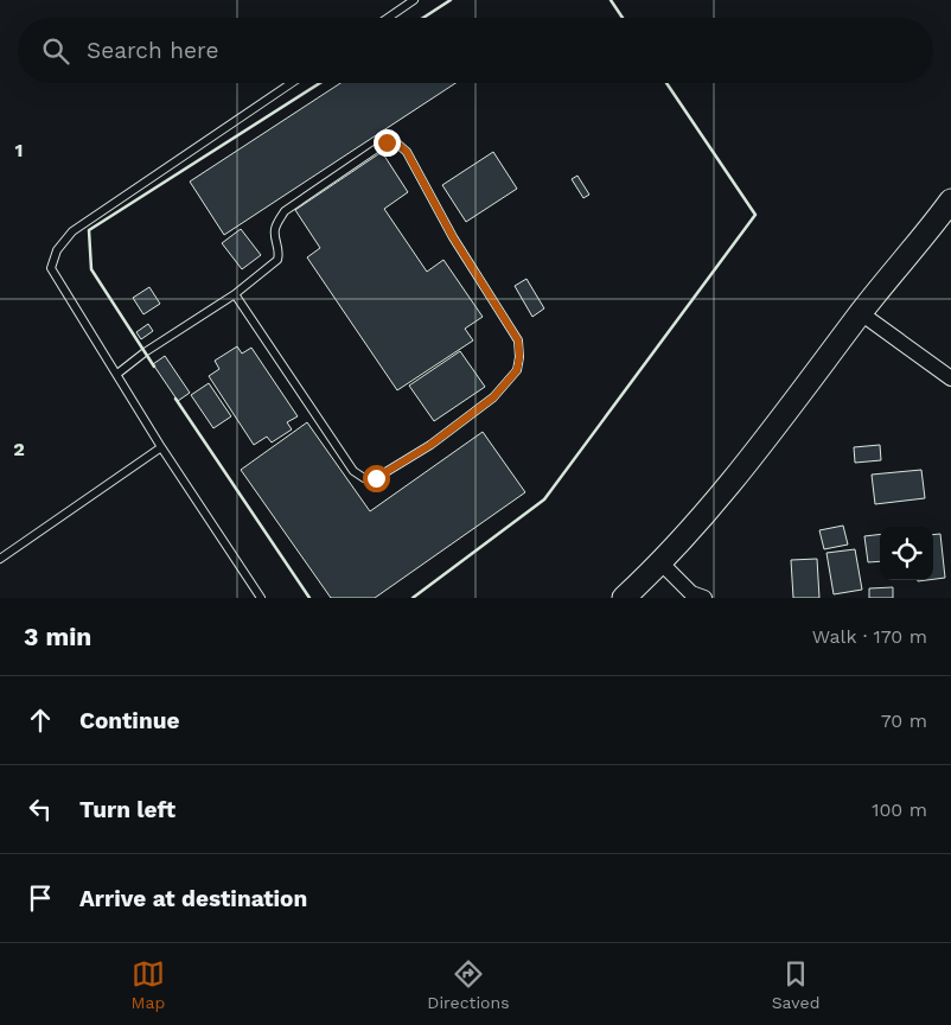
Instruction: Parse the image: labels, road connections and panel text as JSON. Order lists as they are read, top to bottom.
{
  "page": {
    "search": "Search here",
    "heading": ["3 min", "Walk · 170 m"],
    "list": [
      ["Continue", "70 m"],
      ["Turn left", "100 m"],
      "Arrive at destination"
    ],
    "nav": ["Map", "Directions", "Saved"]
  },
  "grid": {
    "rows": ["1", "2"]
  }
}
